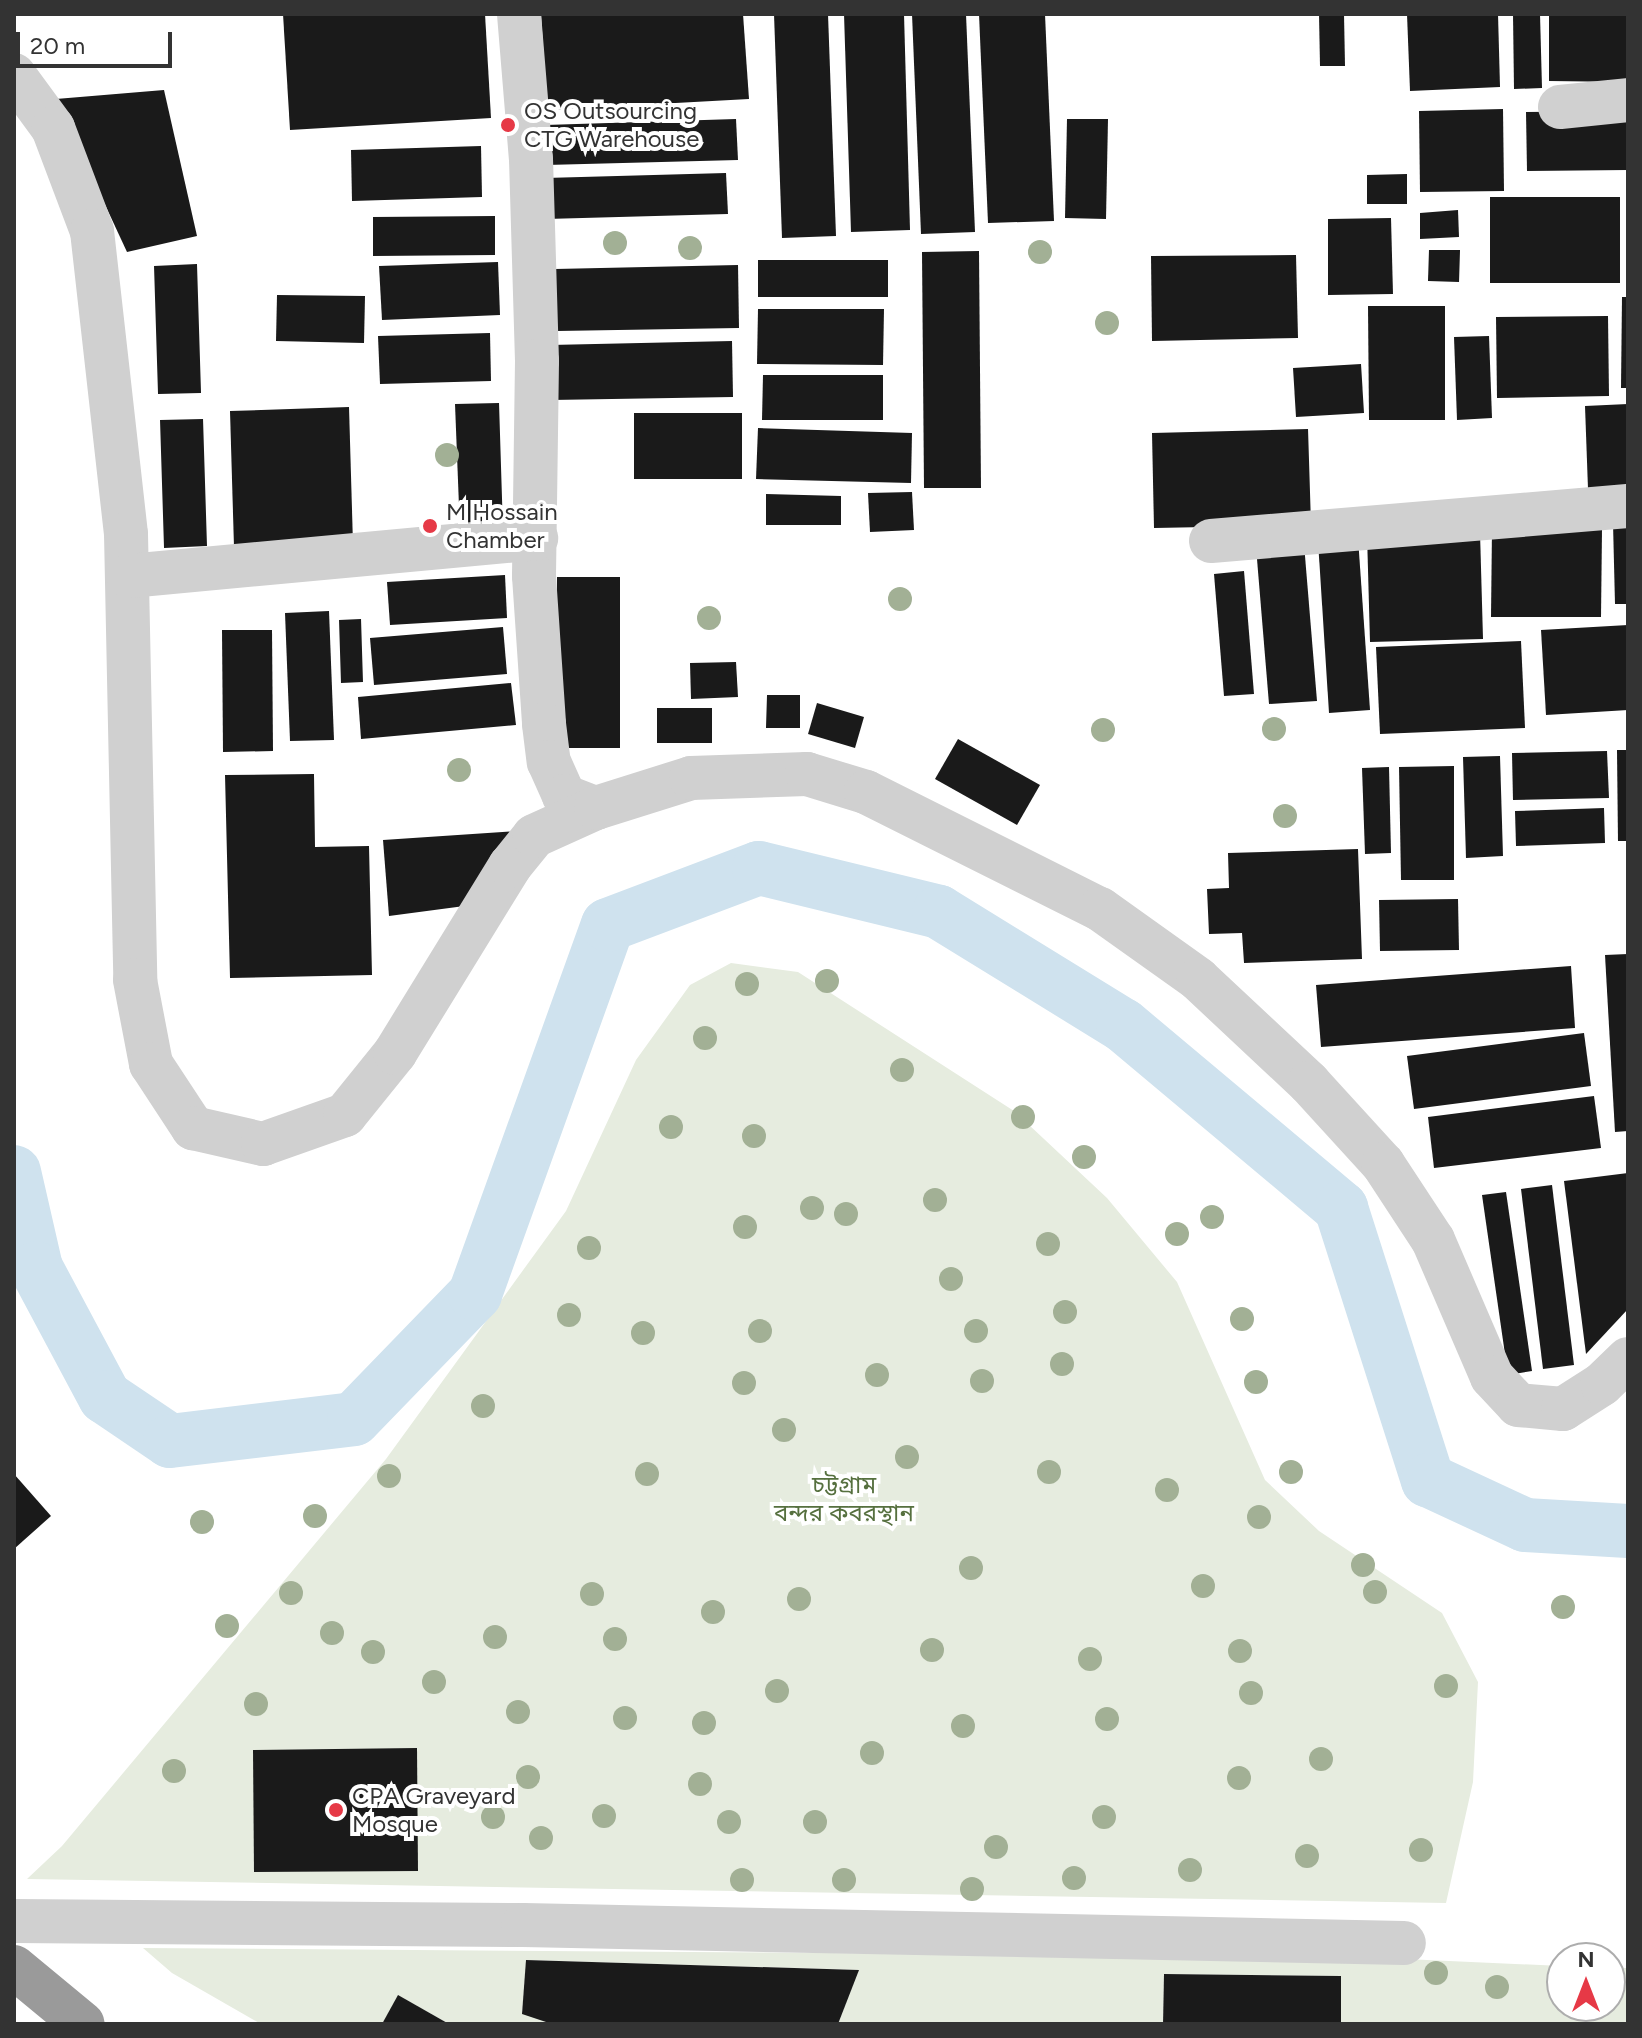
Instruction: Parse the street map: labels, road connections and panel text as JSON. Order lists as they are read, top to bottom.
{
  "parks": ["চট্টগ্রাম বন্দর কবরস্থান"],
  "places": ["OS Outsourcing CTG Warehouse", "M Hossain Chamber", "CPA Graveyard Mosque"],
  "scale_bar": "20 m",
  "north": "top"
}
